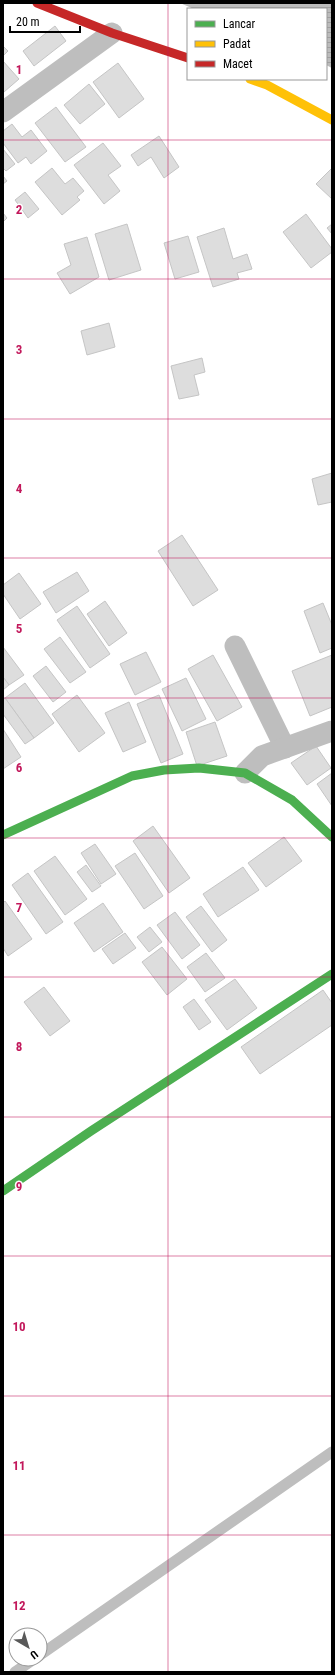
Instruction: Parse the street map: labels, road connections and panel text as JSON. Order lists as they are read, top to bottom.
{
  "legend": ["Lancar", "Padat", "Macet"],
  "scale_bar": "20 m",
  "north": "bottom right",
  "grid": {
    "rows": [
      "1",
      "2",
      "3",
      "4",
      "5",
      "6",
      "7",
      "8",
      "9",
      "10",
      "11",
      "12"
    ]
  }
}
